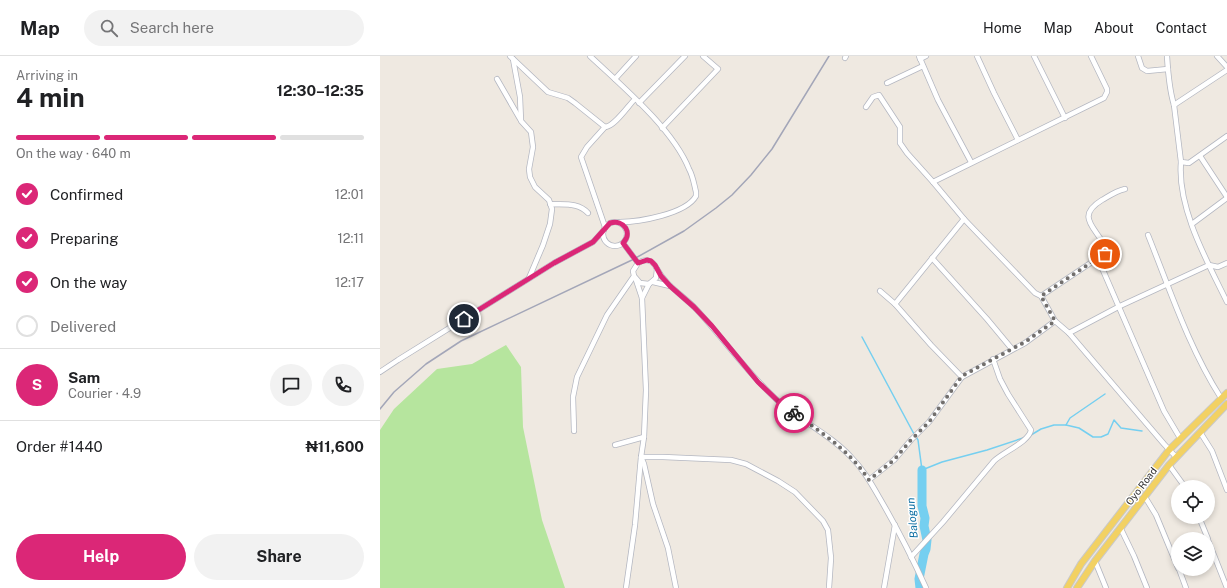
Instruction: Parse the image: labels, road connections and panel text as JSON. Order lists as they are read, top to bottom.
{
  "streets": {
    "main road": ["Oyo Road"]
  },
  "water": ["Balogun"],
  "page": {
    "header": "Map",
    "search": "Search here",
    "nav": [
      "Home",
      "Map",
      "About",
      "Contact"
    ],
    "heading": ["4 min", "Arriving in", "12:30–12:35"],
    "panel": [
      "Sam",
      "Courier · 4.9",
      "Order #1440",
      "₦11,600"
    ],
    "bar": "On the way · 640 m",
    "list": [
      ["Confirmed", "12:01"],
      ["Preparing", "12:11"],
      ["On the way", "12:17"],
      "Delivered"
    ],
    "round": "S",
    "buttons": ["Help", "Share"]
  }
}
